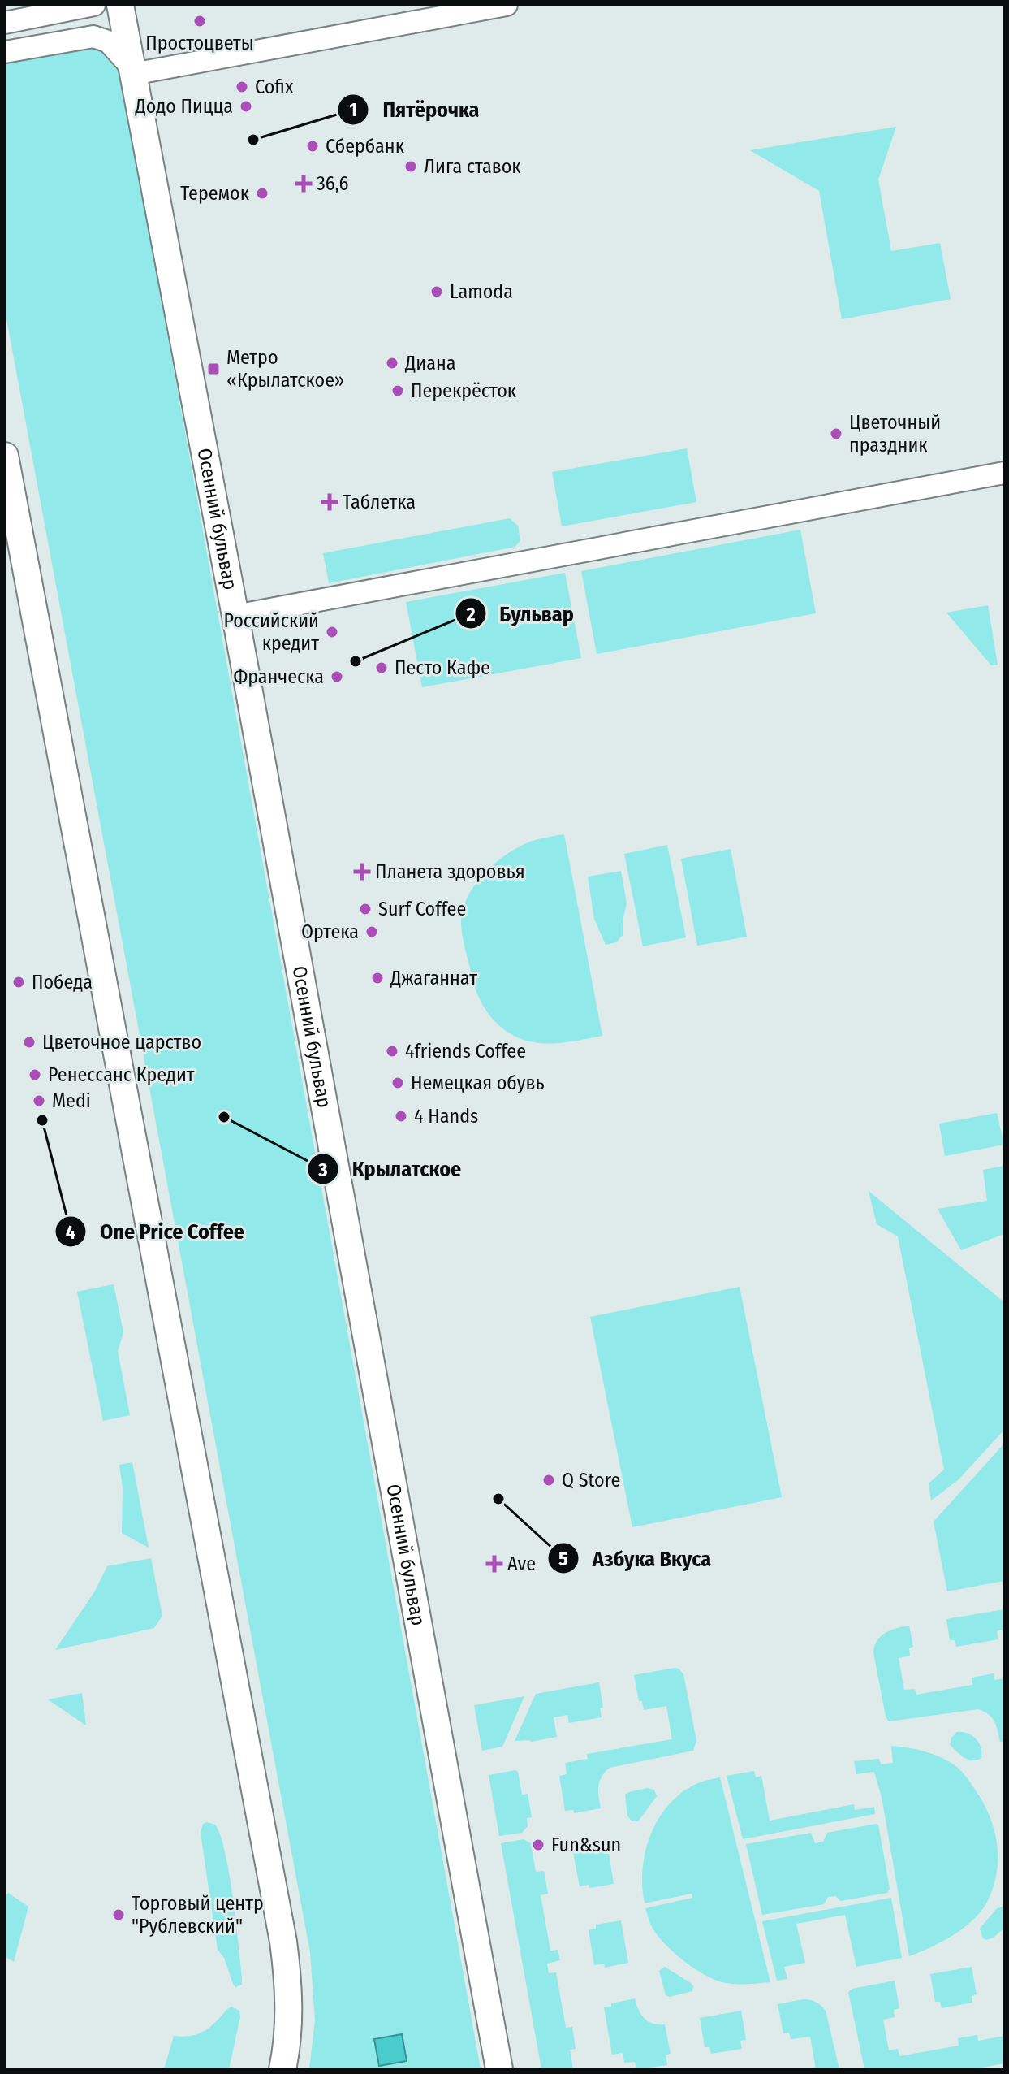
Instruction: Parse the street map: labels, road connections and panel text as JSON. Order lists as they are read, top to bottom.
{
  "streets": {
    "street": ["Осенний бульвар"]
  },
  "places": {
    "other": [
      "Простоцветы",
      "Cofix",
      "Додо Пицца",
      "Пятёрочка",
      "Сбербанк",
      "Лига ставок",
      "Теремок",
      "Lamoda",
      "Диана",
      "Перекрёсток",
      "Цветочный праздник",
      "Российский кредит",
      "Бульвар",
      "Песто Кафе",
      "Франческа",
      "Surf Coffee",
      "Ортека",
      "Джаганнат",
      "Победа",
      "Цветочное царство",
      "4friends Coffee",
      "Ренессанс Кредит",
      "Немецкая обувь",
      "Medi",
      "4 Hands",
      "Крылатское",
      "One Price Coffee",
      "Q Store",
      "Азбука Вкуса",
      "Fun&sun",
      "Торговый центр \"Рублевский\""
    ],
    "health": [
      "36,6",
      "Таблетка",
      "Планета здоровья",
      "Ave"
    ],
    "transit": ["Метро «Крылатское»"]
  }
}
